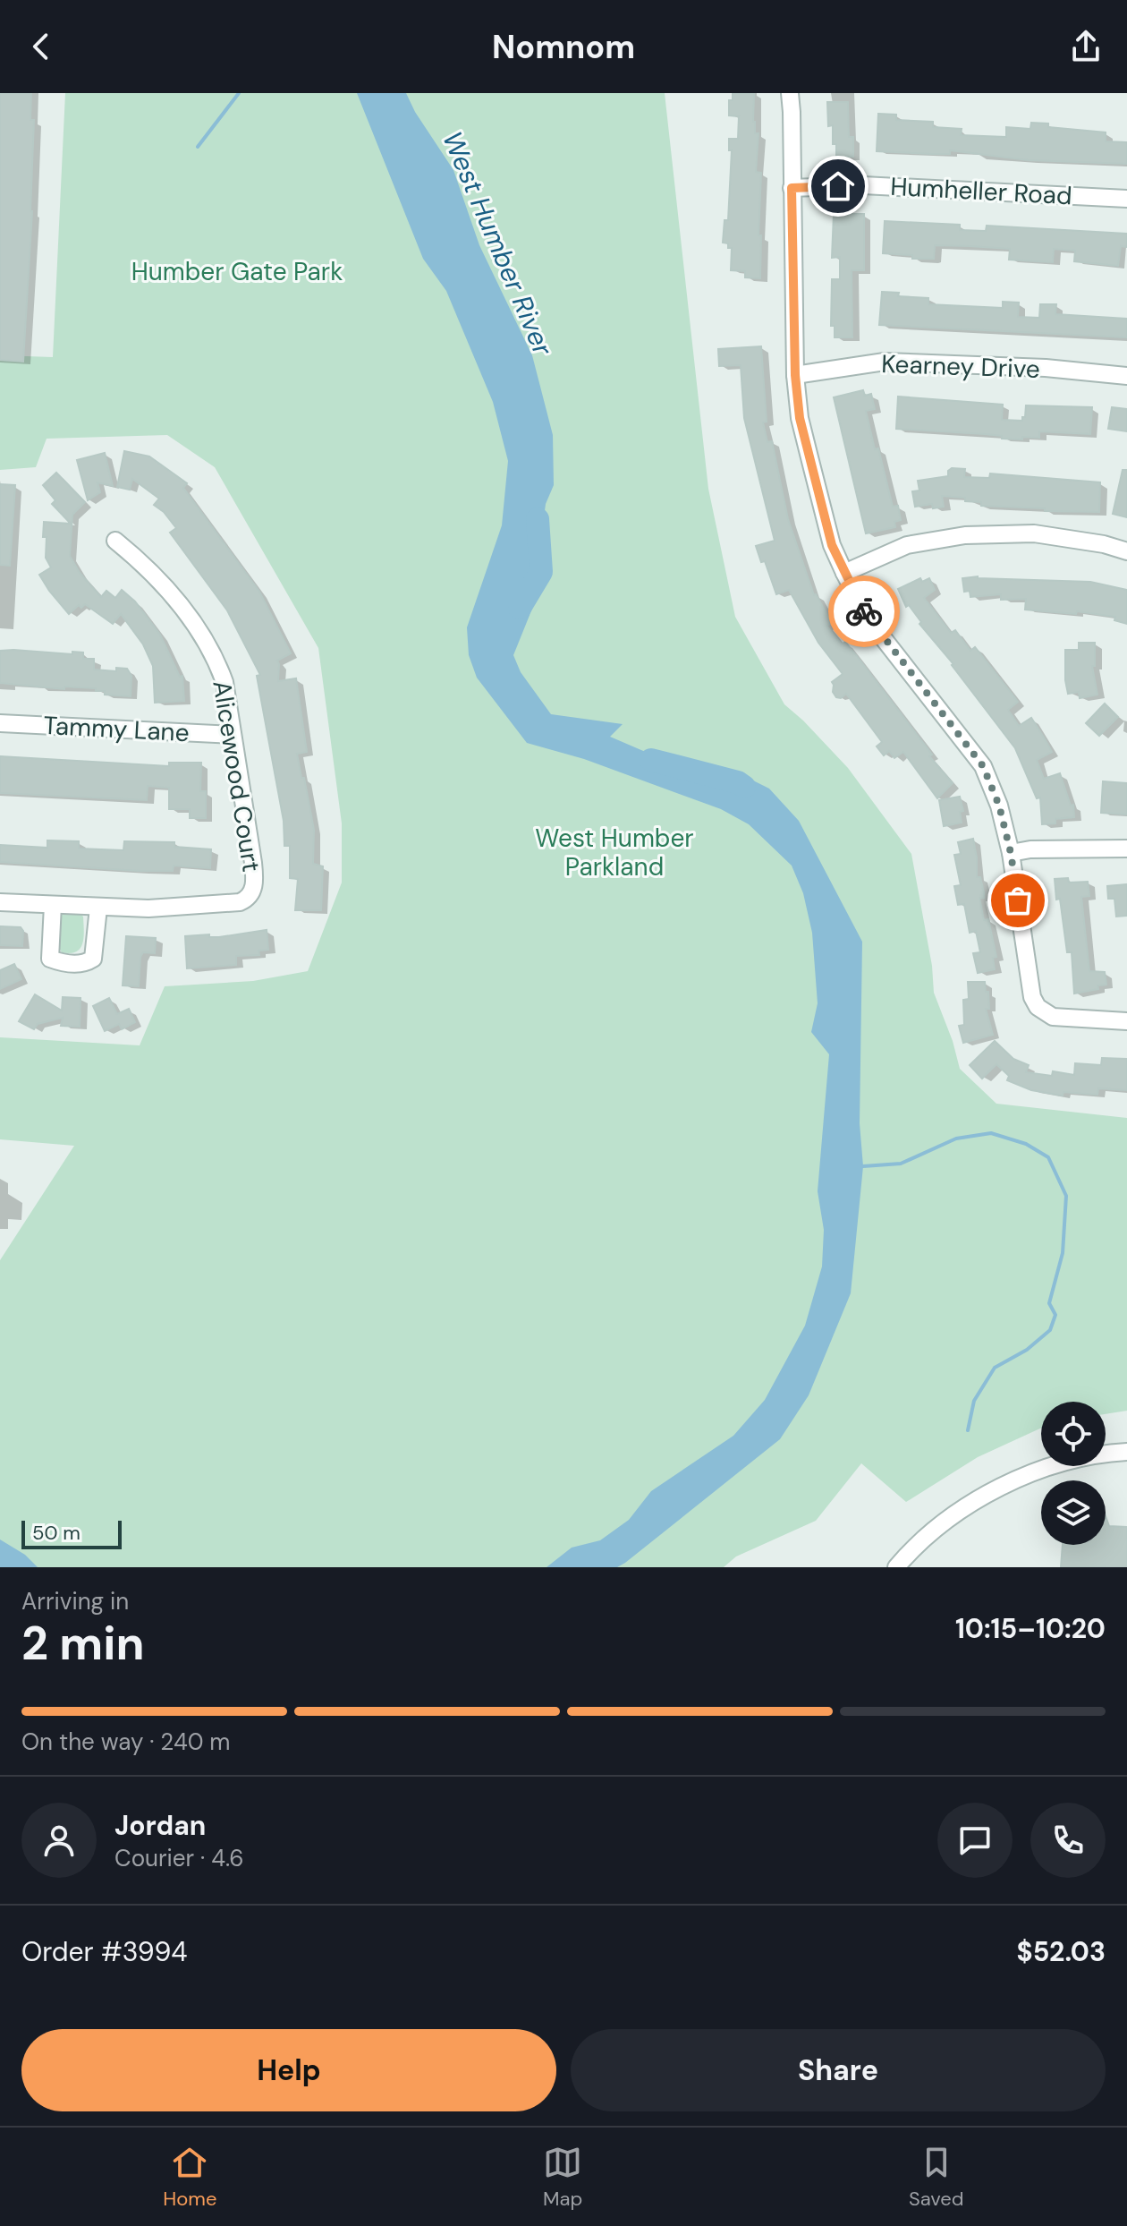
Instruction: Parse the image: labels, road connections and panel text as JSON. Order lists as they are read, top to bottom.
{
  "streets": {
    "street": [
      "Humheller Road",
      "Kearney Drive",
      "Tammy Lane",
      "Alicewood Court"
    ]
  },
  "crossings": [
    ["Tammy Lane", "Alicewood Court"]
  ],
  "water": ["West Humber River"],
  "parks": ["Humber Gate Park", "West Humber Parkland"],
  "scale_bar": "50 m",
  "page": {
    "header": "Nomnom",
    "scale": "50 m",
    "heading": ["2 min", "Arriving in", "10:15–10:20"],
    "panel": [
      "Jordan",
      "Courier · 4.6",
      "Order #3994",
      "$52.03"
    ],
    "bar": "On the way · 240 m",
    "buttons": ["Help", "Share"],
    "tabs": ["Home", "Map", "Saved"]
  }
}
